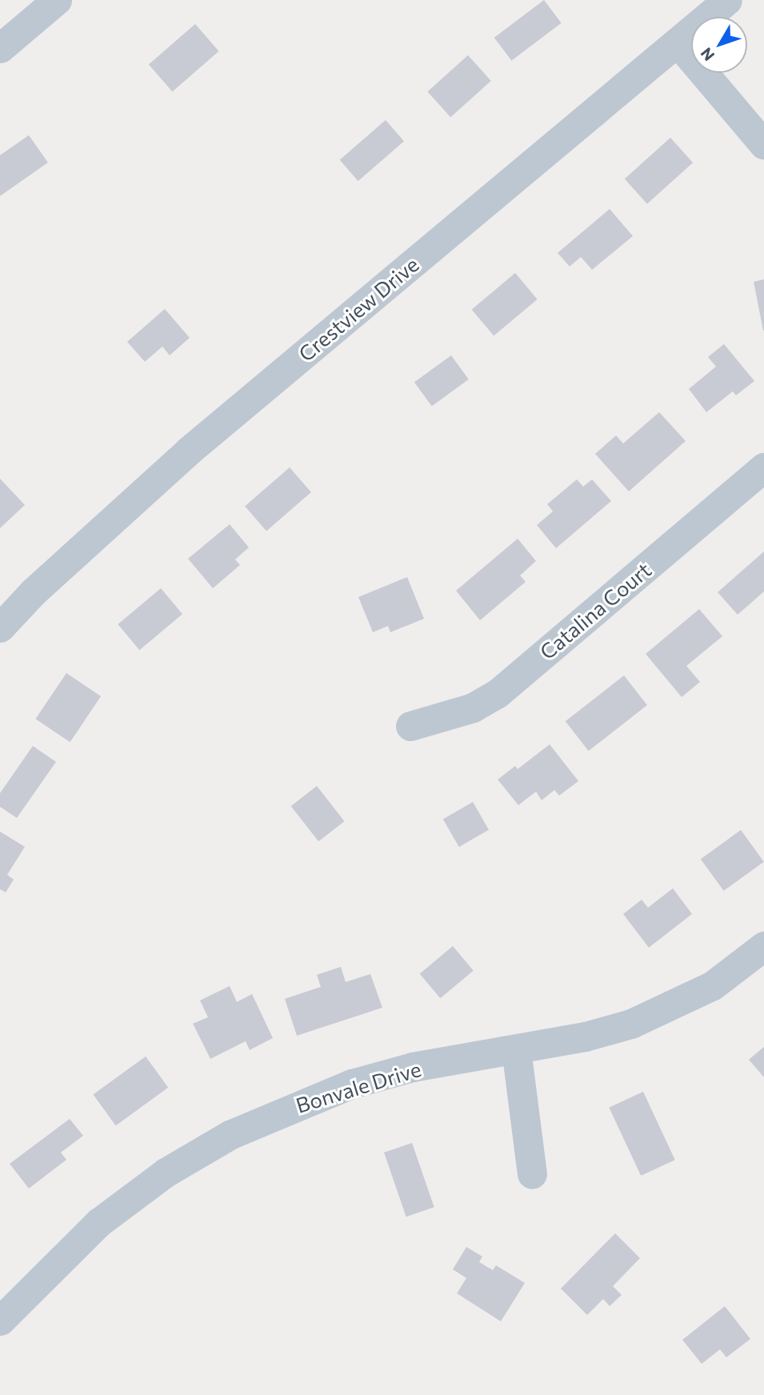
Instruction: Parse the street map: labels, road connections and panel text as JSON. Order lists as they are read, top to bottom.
{
  "streets": {
    "street": ["Crestview Drive", "Catalina Court", "Bonvale Drive"]
  },
  "north": "bottom left"
}
